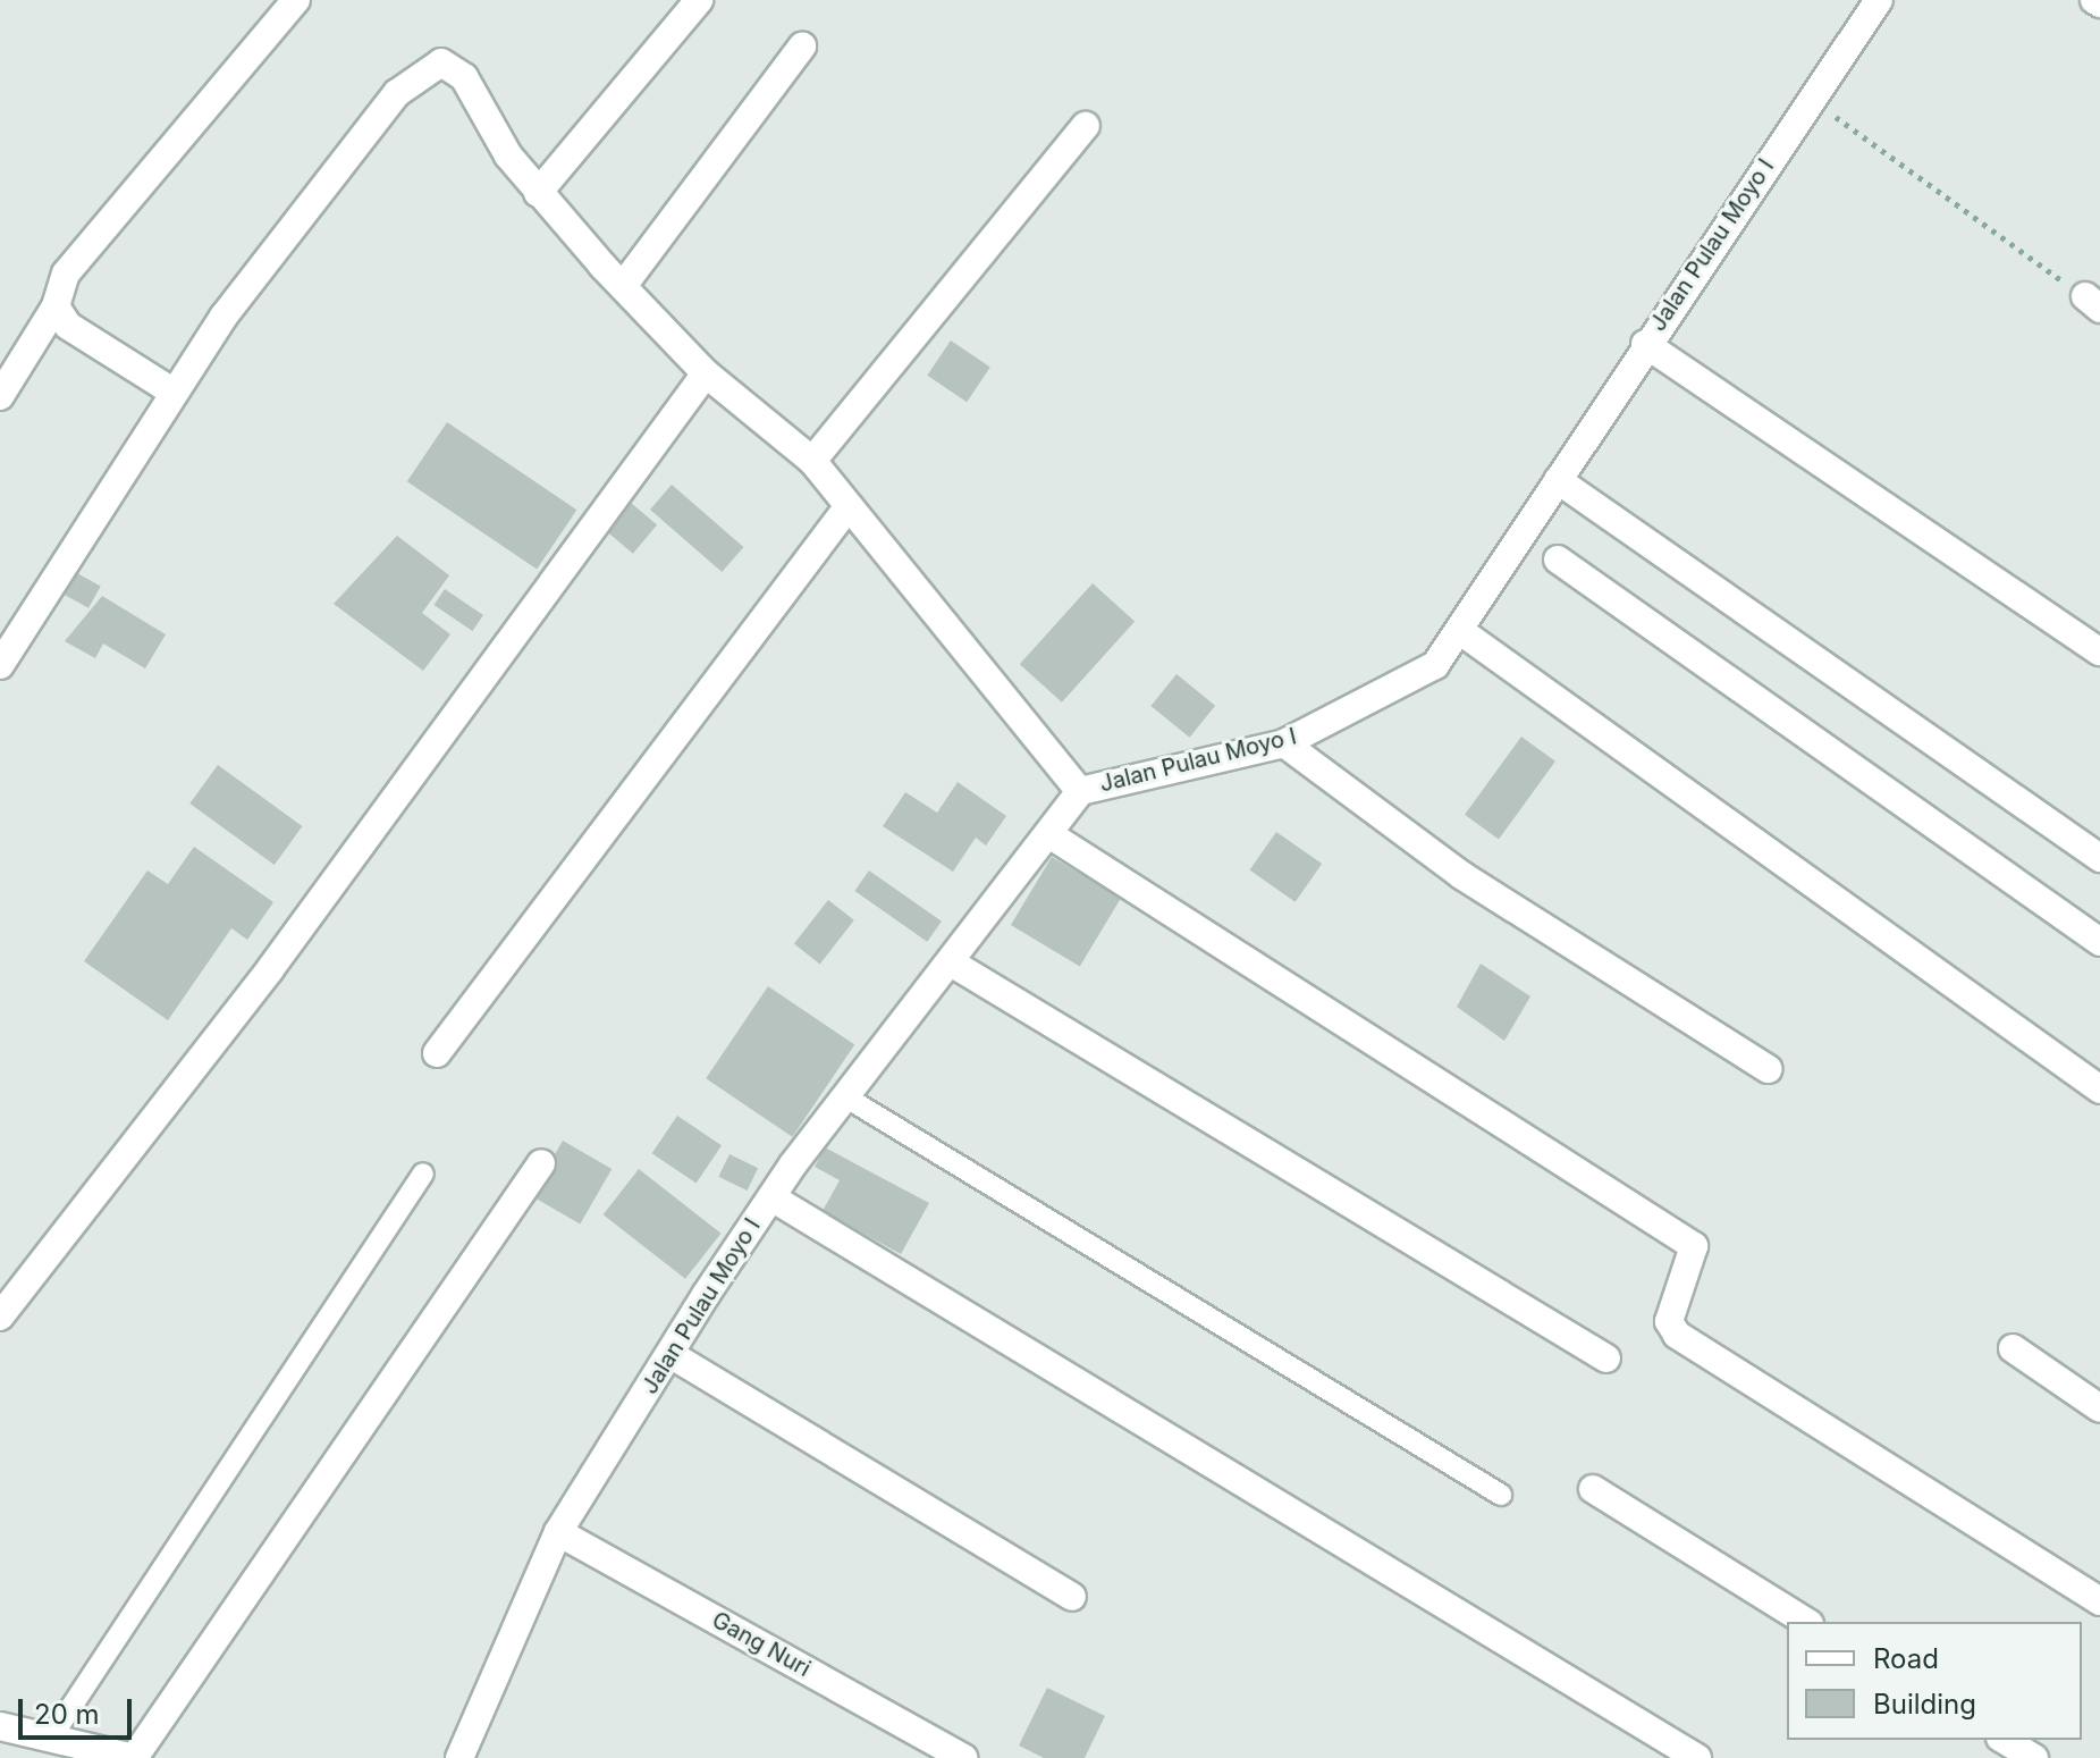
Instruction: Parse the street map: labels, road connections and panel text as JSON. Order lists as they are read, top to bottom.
{
  "streets": {
    "street": ["Jalan Pulau Moyo I", "Gang Nuri"]
  },
  "crossings": [
    ["Jalan Pulau Moyo I", "Gang Nuri"]
  ],
  "legend": ["Road", "Building"],
  "scale_bar": "20 m"
}
